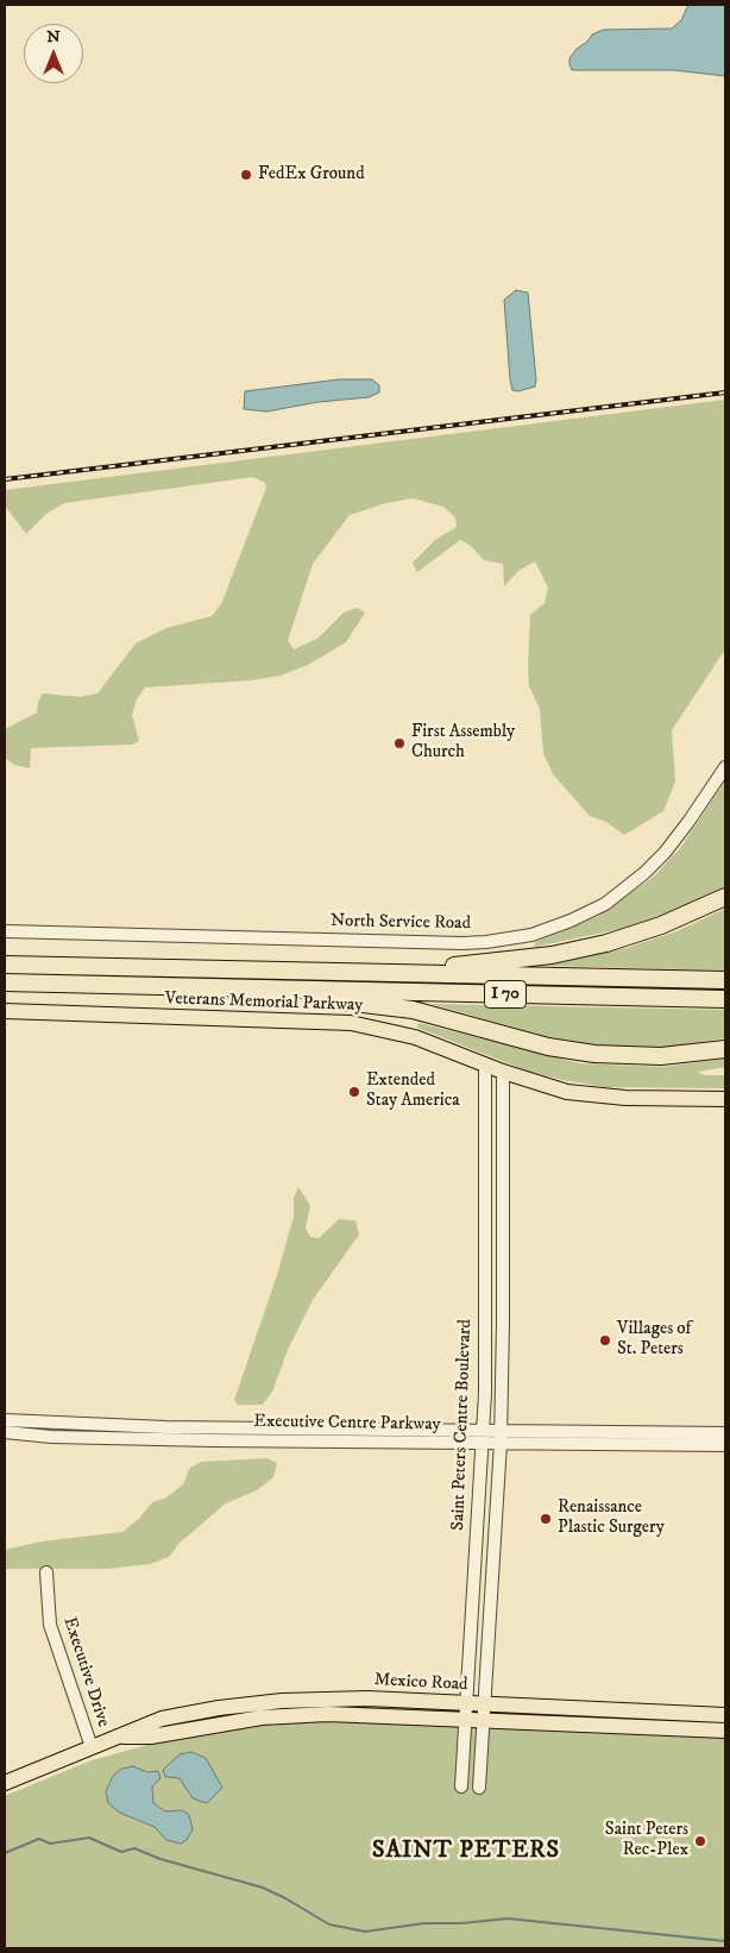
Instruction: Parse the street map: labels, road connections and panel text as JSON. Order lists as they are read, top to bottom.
{
  "streets": {
    "highway": ["I 70"],
    "main road": ["Veterans Memorial Parkway", "Mexico Road"],
    "street": [
      "North Service Road",
      "Executive Centre Parkway",
      "Saint Peters Centre Boulevard",
      "Executive Drive"
    ]
  },
  "crossings": [
    ["Veterans Memorial Parkway", "Saint Peters Centre Boulevard"],
    ["Executive Centre Parkway", "Saint Peters Centre Boulevard"],
    ["Saint Peters Centre Boulevard", "Mexico Road"],
    ["Executive Drive", "Mexico Road"]
  ],
  "districts": ["SAINT PETERS"],
  "places": [
    "FedEx Ground",
    "First Assembly Church",
    "Extended Stay America",
    "Villages of St. Peters",
    "Renaissance Plastic Surgery",
    "Saint Peters Rec-Plex"
  ],
  "north": "top"
}
